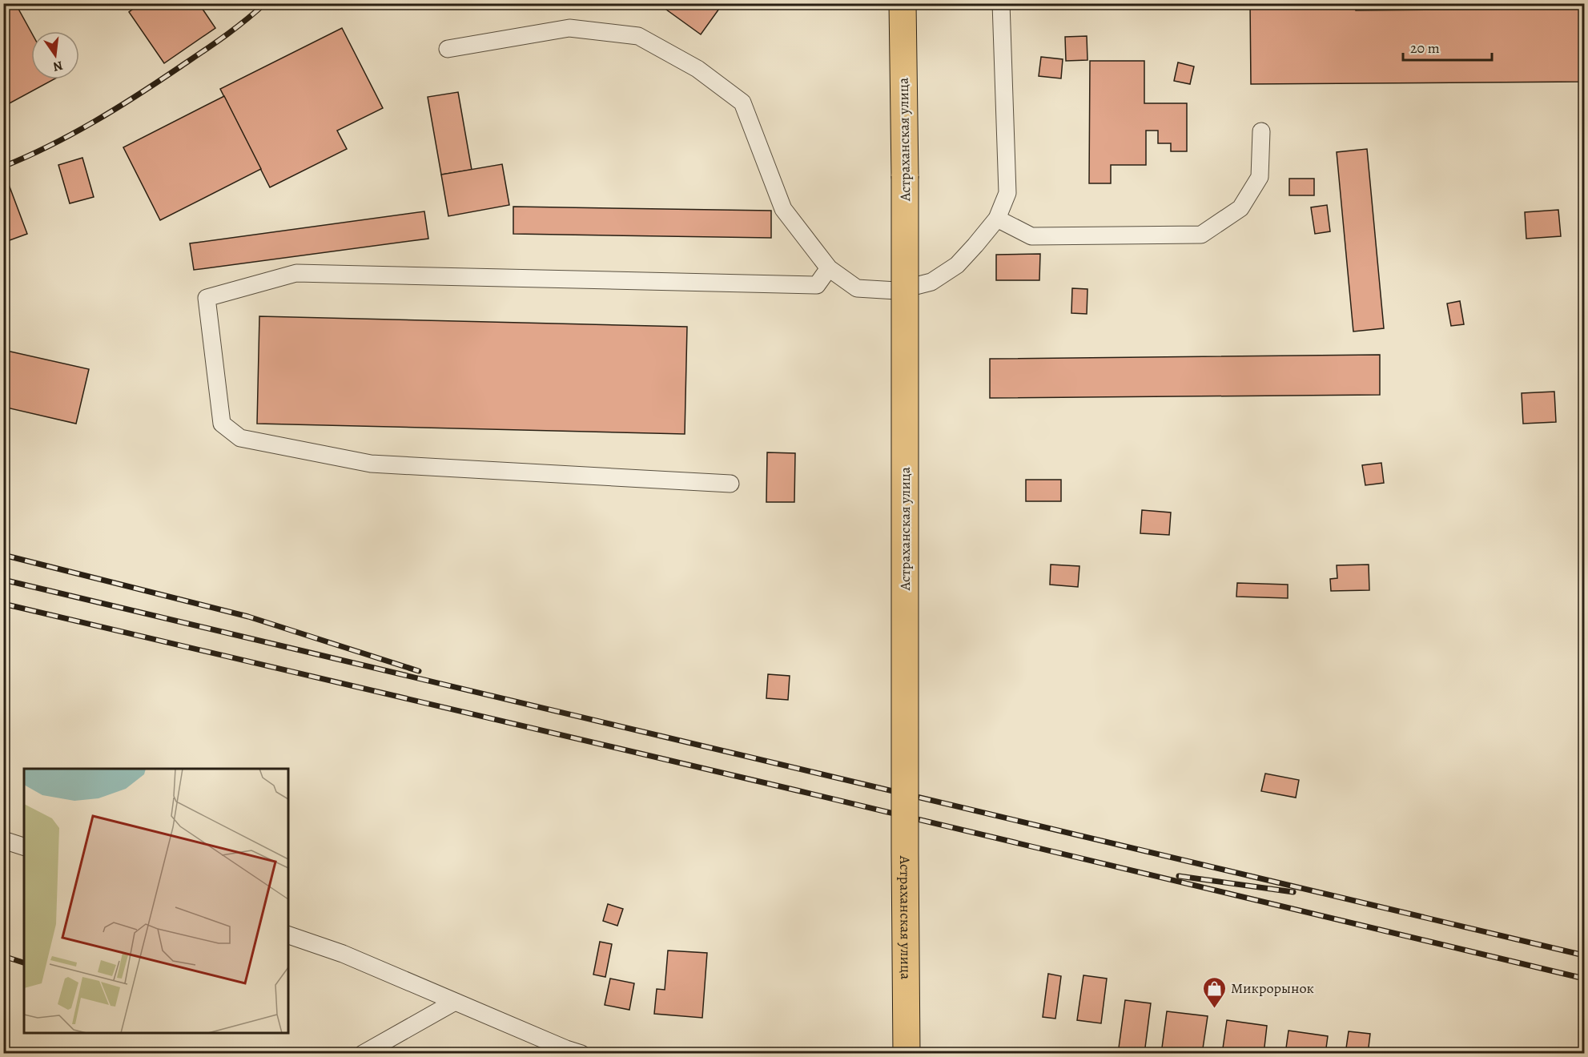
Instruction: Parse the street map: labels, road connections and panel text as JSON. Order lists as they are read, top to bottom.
{
  "streets": {
    "main road": ["Астраханская улица"]
  },
  "places": {
    "shop": ["Микрорынок"]
  },
  "scale_bar": "20 m",
  "north": "bottom"
}
